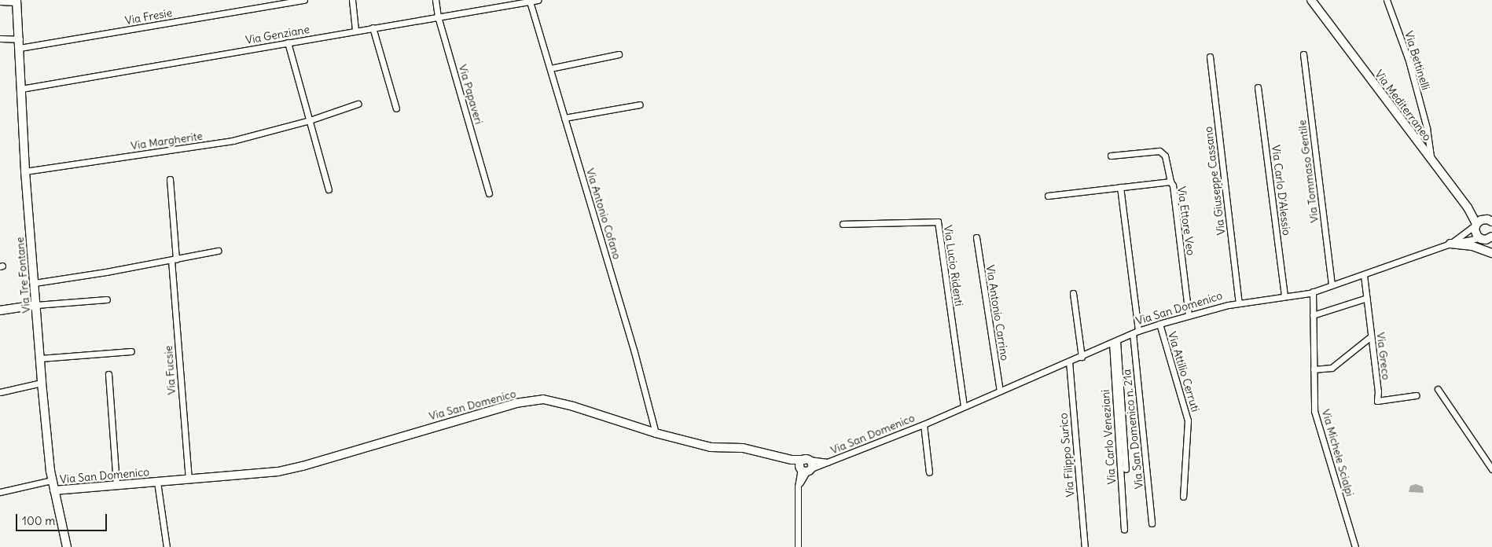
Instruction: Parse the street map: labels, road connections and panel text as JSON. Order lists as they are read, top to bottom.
{
  "streets": {
    "street": [
      "Via Fresie",
      "Via Genziane",
      "Via Bettinelli",
      "Via Papaveri",
      "Via Mediterraneo",
      "Via Margherite",
      "Via Tommaso Gentile",
      "Via Giuseppe Cassano",
      "Via Carlo D'Alessio",
      "Via Antonio Cofano",
      "Via Ettore Veo",
      "Via Lucio Ridenti",
      "Via Tre Fontane",
      "Via San Domenico",
      "Via Antonio Carrino",
      "Via Greco",
      "Via Fucsie",
      "Via Attilio Cerruti",
      "Via San Domenico n. 21a",
      "Via Carlo Veneziani",
      "Via Michele Scialpi",
      "Via Filippo Surico"
    ]
  },
  "crossings": [
    ["Via Fresie", "Via Tre Fontane"],
    ["Via Genziane", "Via Papaveri"],
    ["Via Genziane", "Via Antonio Cofano"],
    ["Via Genziane", "Via Tre Fontane"],
    ["Via Bettinelli", "Via Mediterraneo"],
    ["Via Mediterraneo", "Via San Domenico"],
    ["Via Margherite", "Via Tre Fontane"],
    ["Via Tommaso Gentile", "Via San Domenico"],
    ["Via Giuseppe Cassano", "Via San Domenico"],
    ["Via Carlo D'Alessio", "Via San Domenico"],
    ["Via Antonio Cofano", "Via San Domenico"],
    ["Via Ettore Veo", "Via San Domenico"],
    ["Via Ettore Veo", "Via San Domenico n. 21a"],
    ["Via Lucio Ridenti", "Via San Domenico"],
    ["Via Tre Fontane", "Via San Domenico"],
    ["Via San Domenico", "Via Antonio Carrino"],
    ["Via San Domenico", "Via Greco"],
    ["Via San Domenico", "Via Fucsie"],
    ["Via San Domenico", "Via Attilio Cerruti"],
    ["Via San Domenico", "Via San Domenico n. 21a"],
    ["Via San Domenico", "Via Carlo Veneziani"],
    ["Via San Domenico", "Via Michele Scialpi"],
    ["Via San Domenico", "Via Filippo Surico"]
  ],
  "scale_bar": "100 m"
}
